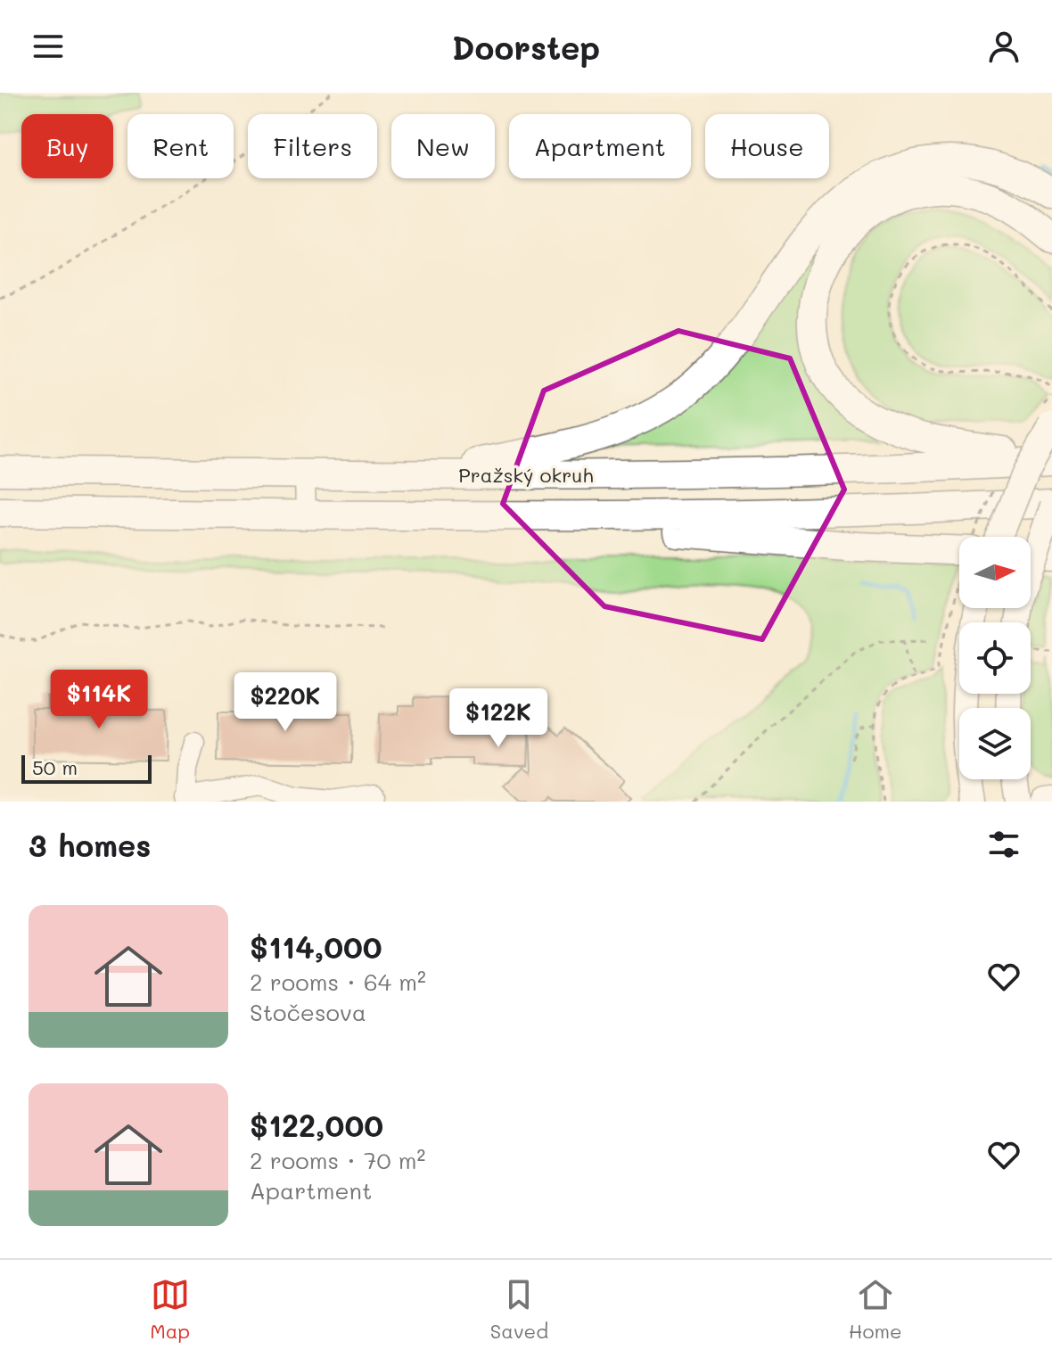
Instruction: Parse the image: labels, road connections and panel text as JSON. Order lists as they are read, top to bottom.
{
  "streets": {
    "highway": ["Pražský okruh"]
  },
  "scale_bar": "50 m",
  "north": "right",
  "page": {
    "header": "Doorstep",
    "chip": [
      "Buy",
      "Rent",
      "Filters",
      "New",
      "Apartment",
      "House"
    ],
    "price": ["$114K", "$220K", "$122K"],
    "scale": "50 m",
    "heading": "3 homes",
    "list": [
      {
        "name": "$114,000",
        "note": "2 rooms · 64 m² · Stočesova"
      },
      {
        "name": "$122,000",
        "note": "2 rooms · 70 m² · Apartment"
      }
    ],
    "tabs": ["Map", "Saved", "Home"]
  }
}
